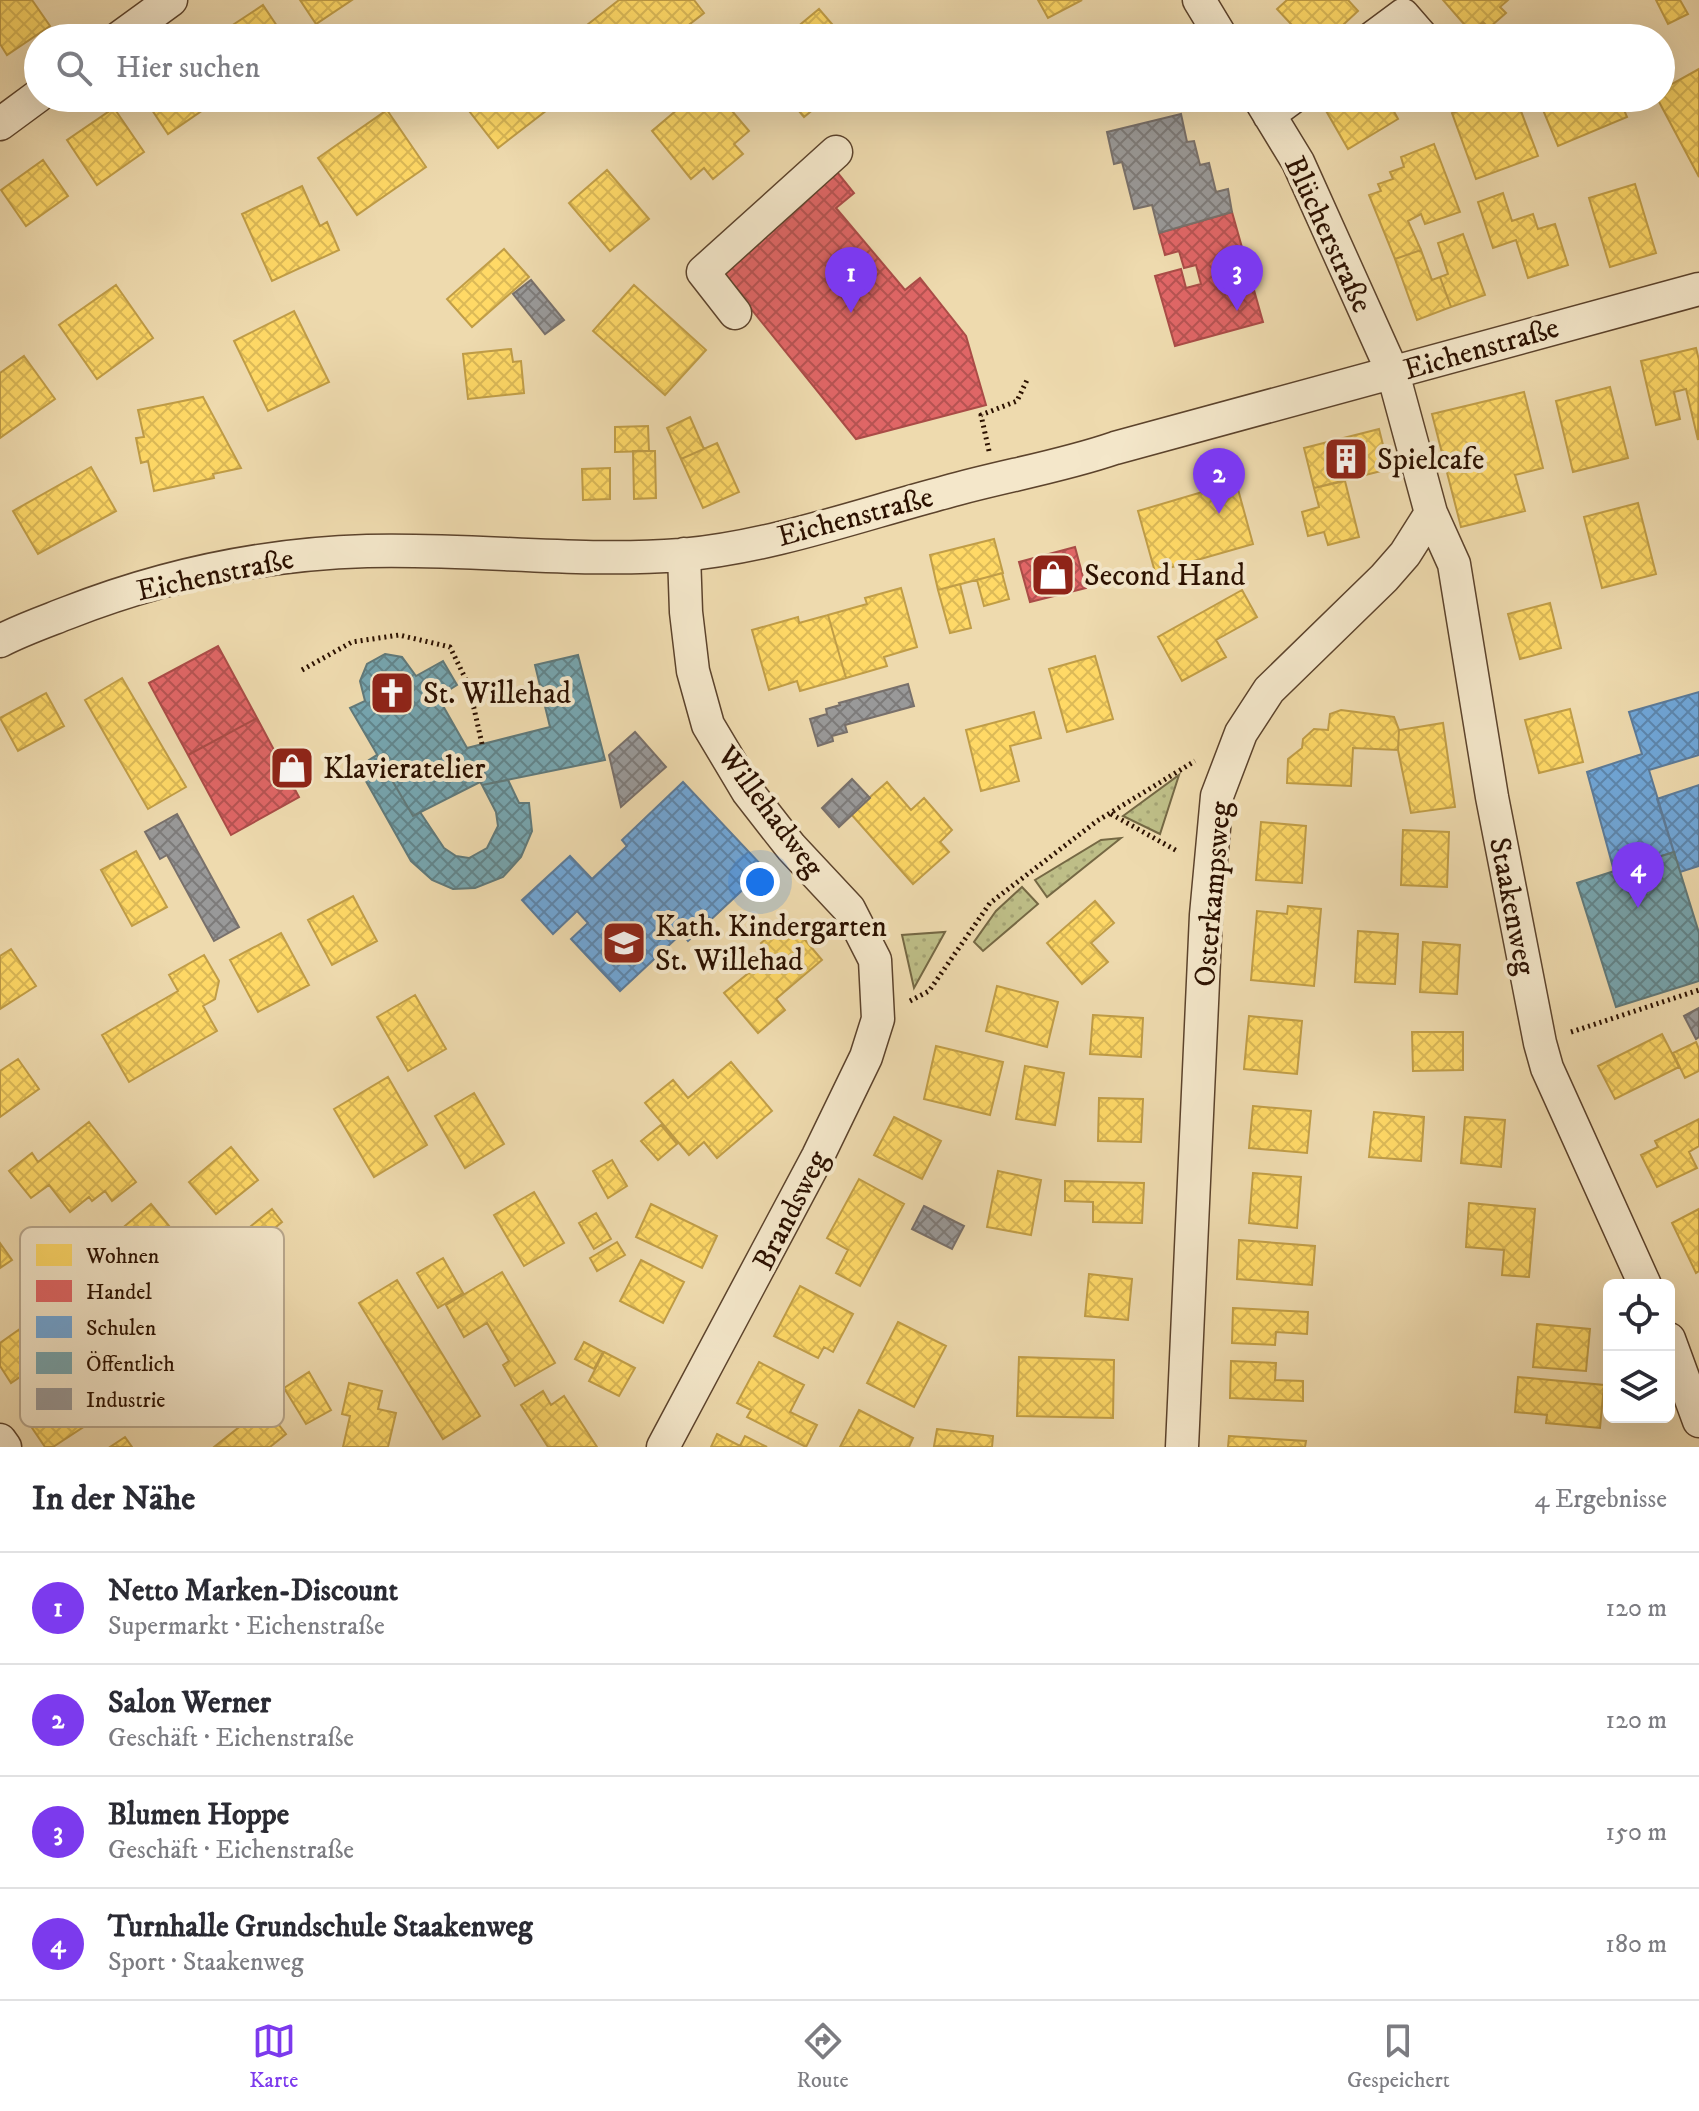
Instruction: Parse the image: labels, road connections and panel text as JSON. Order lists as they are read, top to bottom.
{
  "streets": {
    "street": [
      "Blücherstraße",
      "Eichenstraße",
      "Willehadweg",
      "Osterkampsweg",
      "Staakenweg",
      "Brandsweg"
    ]
  },
  "crossings": [
    ["Blücherstraße", "Eichenstraße"],
    ["Eichenstraße", "Willehadweg"],
    ["Willehadweg", "Brandsweg"],
    ["Osterkampsweg", "Staakenweg"]
  ],
  "places": {
    "building": ["Spielcafe"],
    "shop": ["Second Hand", "Klavieratelier"],
    "church": ["St. Willehad"],
    "school or university": ["Kath. Kindergarten St. Willehad"]
  },
  "legend": [
    "Wohnen",
    "Handel",
    "Schulen",
    "Öffentlich",
    "Industrie"
  ],
  "page": {
    "search": "Hier suchen",
    "pins": [
      "3",
      "1",
      "2",
      "4"
    ],
    "heading": ["In der Nähe", "4 Ergebnisse"],
    "list": [
      {
        "mark": "1",
        "name": "Netto Marken-Discount",
        "note": "Supermarkt · Eichenstraße",
        "value": "120 m"
      },
      {
        "mark": "2",
        "name": "Salon Werner",
        "note": "Geschäft · Eichenstraße",
        "value": "120 m"
      },
      {
        "mark": "3",
        "name": "Blumen Hoppe",
        "note": "Geschäft · Eichenstraße",
        "value": "150 m"
      },
      {
        "mark": "4",
        "name": "Turnhalle Grundschule Staakenweg",
        "note": "Sport · Staakenweg",
        "value": "180 m"
      }
    ],
    "nav": ["Karte", "Route", "Gespeichert"]
  }
}
